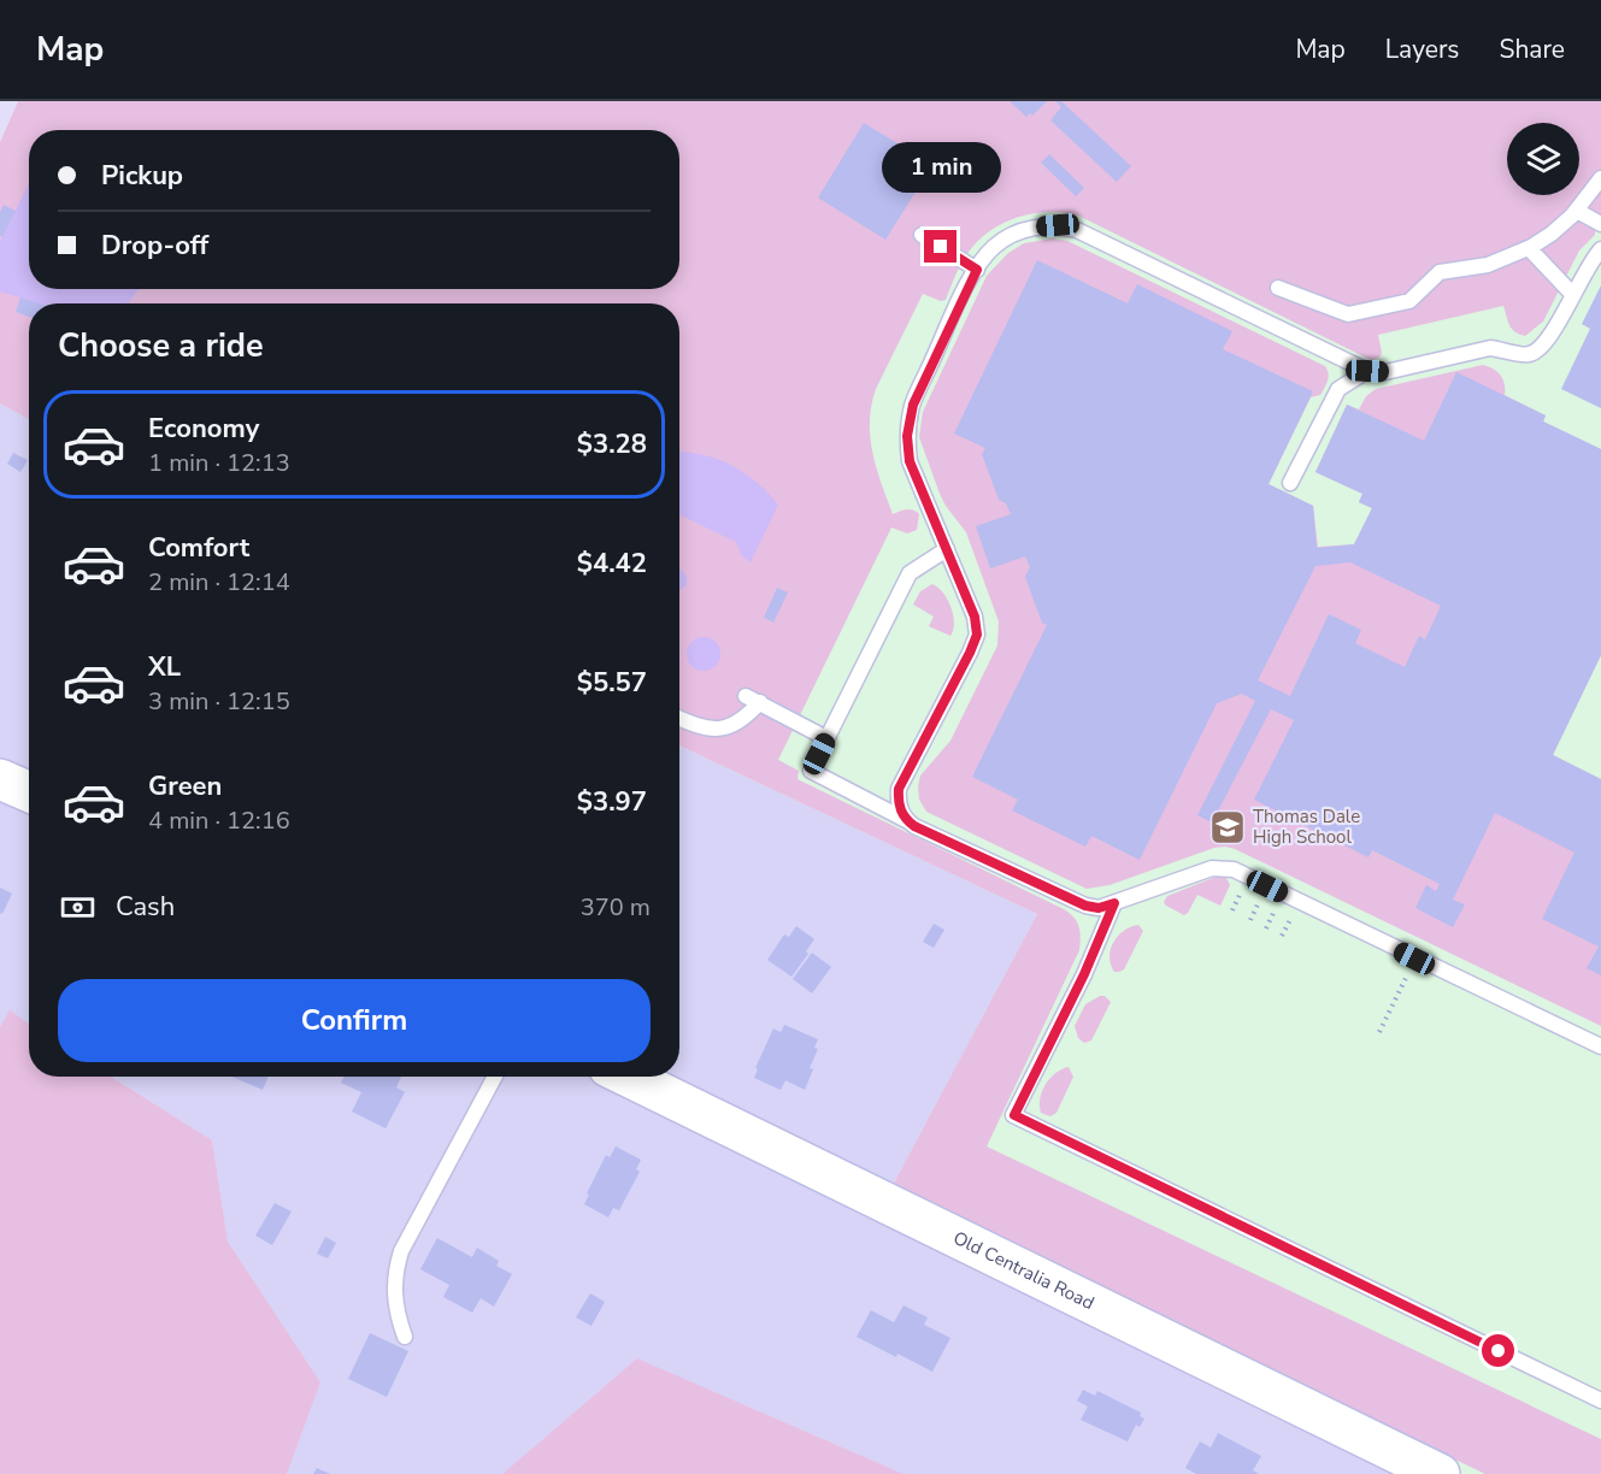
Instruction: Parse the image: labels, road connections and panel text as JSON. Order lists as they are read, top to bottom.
{
  "streets": {
    "street": ["Old Centralia Road"]
  },
  "places": {
    "school or university": ["Thomas Dale High School"]
  },
  "page": {
    "header": "Map",
    "nav": ["Map", "Layers", "Share"],
    "banner": ["Pickup", "Drop-off"],
    "bubble": "1 min",
    "heading": "Choose a ride",
    "list": [
      {
        "name": "Economy",
        "note": "1 min · 12:13",
        "value": "$3.28"
      },
      {
        "name": "Comfort",
        "note": "2 min · 12:14",
        "value": "$4.42"
      },
      {
        "name": "XL",
        "note": "3 min · 12:15",
        "value": "$5.57"
      },
      {
        "name": "Green",
        "note": "4 min · 12:16",
        "value": "$3.97"
      }
    ],
    "pay": ["Cash", "370 m"],
    "buttons": "Confirm"
  }
}
